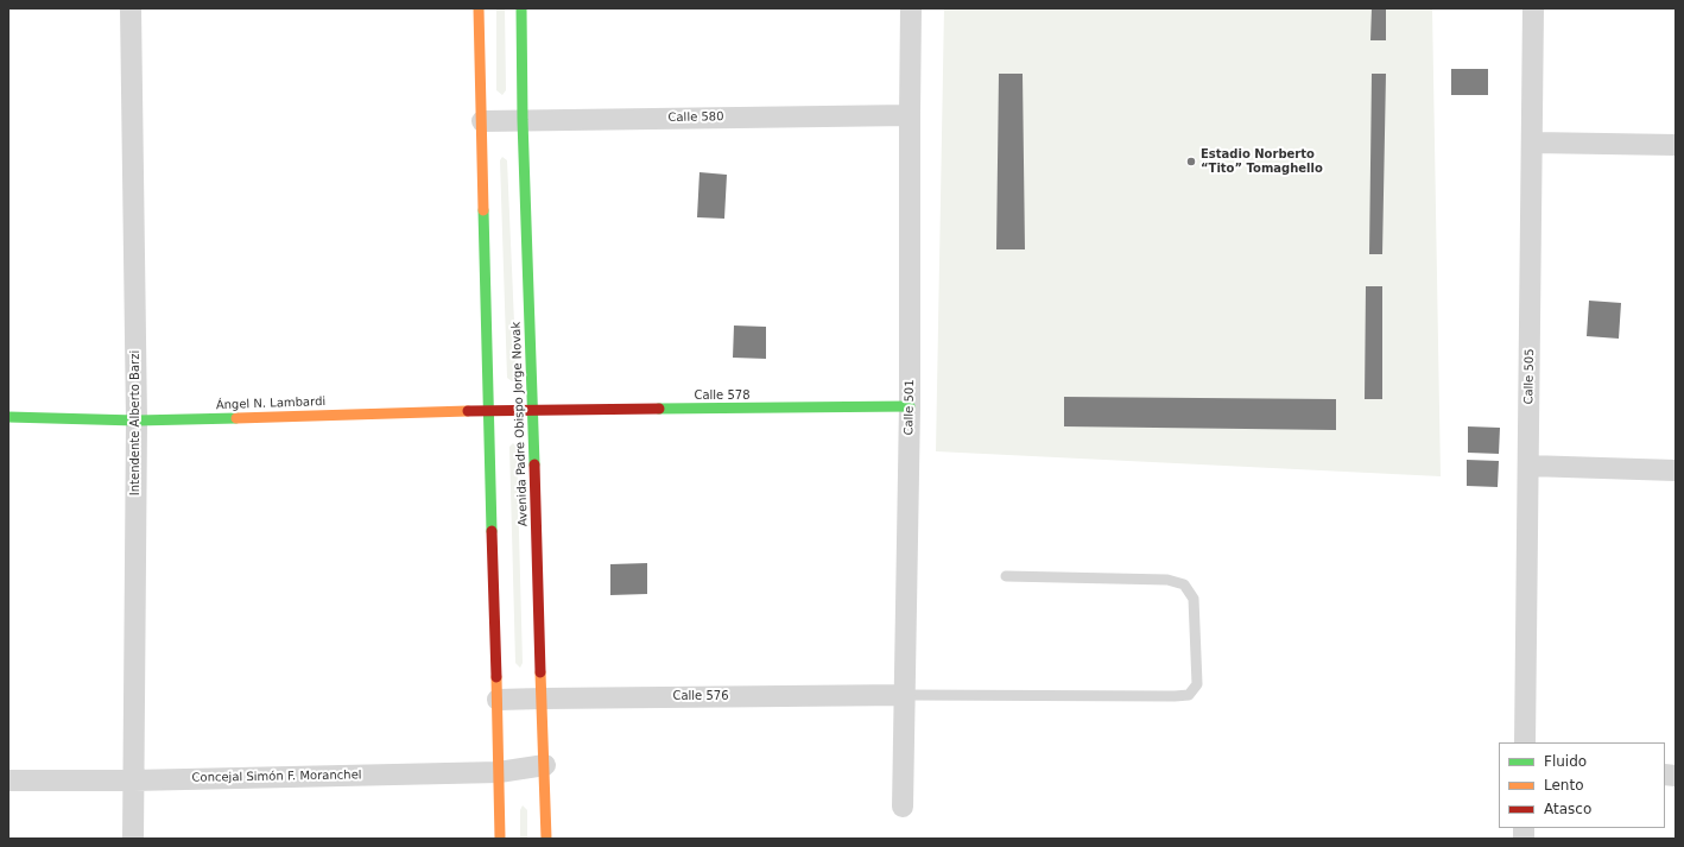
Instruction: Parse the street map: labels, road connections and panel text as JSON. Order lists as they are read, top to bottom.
{
  "streets": {
    "main road": ["Calle 578", "Ángel N. Lambardi", "Avenida Padre Obispo Jorge Novak"],
    "street": [
      "Calle 580",
      "Calle 505",
      "Calle 501",
      "Intendente Alberto Barzi",
      "Calle 576",
      "Concejal Simón F. Moranchel"
    ]
  },
  "crossings": [
    ["Calle 580", "Calle 501"],
    ["Calle 580", "Avenida Padre Obispo Jorge Novak"],
    ["Calle 578", "Ángel N. Lambardi"],
    ["Calle 578", "Calle 501"],
    ["Calle 578", "Avenida Padre Obispo Jorge Novak"],
    ["Ángel N. Lambardi", "Intendente Alberto Barzi"],
    ["Ángel N. Lambardi", "Avenida Padre Obispo Jorge Novak"],
    ["Calle 501", "Calle 576"],
    ["Intendente Alberto Barzi", "Concejal Simón F. Moranchel"],
    ["Avenida Padre Obispo Jorge Novak", "Calle 576"],
    ["Avenida Padre Obispo Jorge Novak", "Concejal Simón F. Moranchel"]
  ],
  "places": ["Estadio Norberto “Tito” Tomaghello"],
  "legend": ["Fluido", "Lento", "Atasco"]
}
